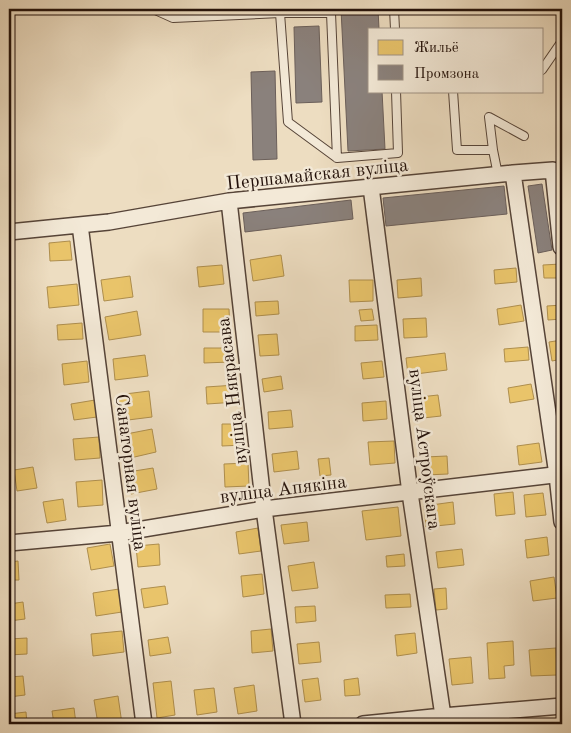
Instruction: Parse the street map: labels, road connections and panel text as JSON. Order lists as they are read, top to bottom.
{
  "streets": {
    "street": [
      "Першамайская вуліца",
      "вуліца Някрасава",
      "вуліца Астроўскага",
      "Санаторная вуліца",
      "вуліца Апякіна"
    ]
  },
  "crossings": [
    ["Першамайская вуліца", "вуліца Някрасава"],
    ["Першамайская вуліца", "вуліца Астроўскага"],
    ["Першамайская вуліца", "Санаторная вуліца"],
    ["вуліца Някрасава", "вуліца Апякіна"],
    ["вуліца Астроўскага", "вуліца Апякіна"],
    ["Санаторная вуліца", "вуліца Апякіна"]
  ],
  "legend": ["Жильё", "Промзона"]
}
